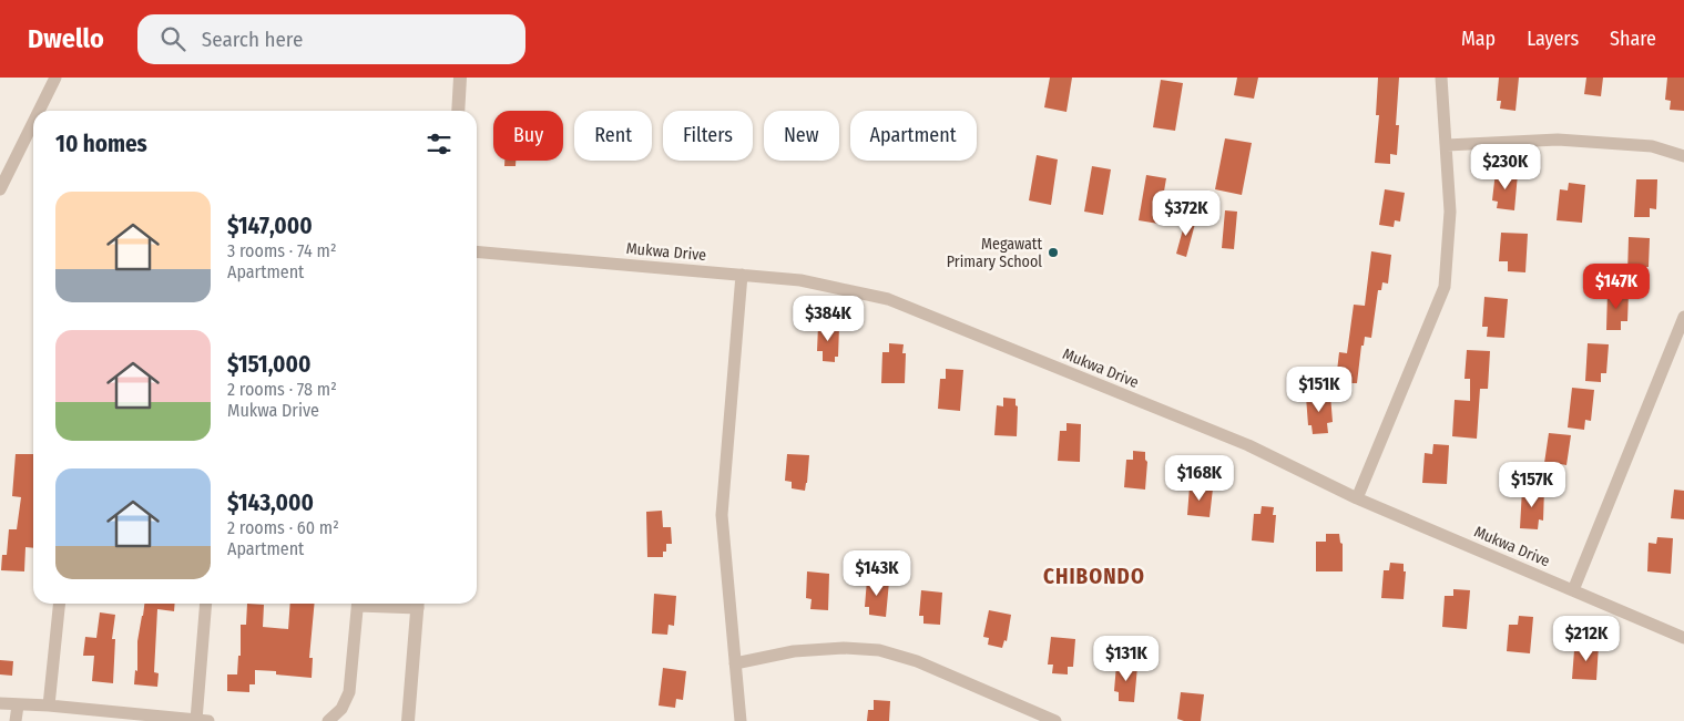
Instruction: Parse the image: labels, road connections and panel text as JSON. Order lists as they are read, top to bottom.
{
  "streets": {
    "street": ["Mukwa Drive"]
  },
  "districts": ["CHIBONDO"],
  "places": ["Megawatt Primary School"],
  "page": {
    "header": "Dwello",
    "search": "Search here",
    "nav": ["Map", "Layers", "Share"],
    "chip": [
      "Buy",
      "Rent",
      "Filters",
      "New",
      "Apartment"
    ],
    "heading": "10 homes",
    "price": [
      "$230K",
      "$372K",
      "$147K",
      "$384K",
      "$151K",
      "$168K",
      "$157K",
      "$143K",
      "$212K",
      "$131K"
    ],
    "list": [
      {
        "name": "$147,000",
        "note": "3 rooms · 74 m² · Apartment"
      },
      {
        "name": "$151,000",
        "note": "2 rooms · 78 m² · Mukwa Drive"
      },
      {
        "name": "$143,000",
        "note": "2 rooms · 60 m² · Apartment"
      }
    ]
  }
}
